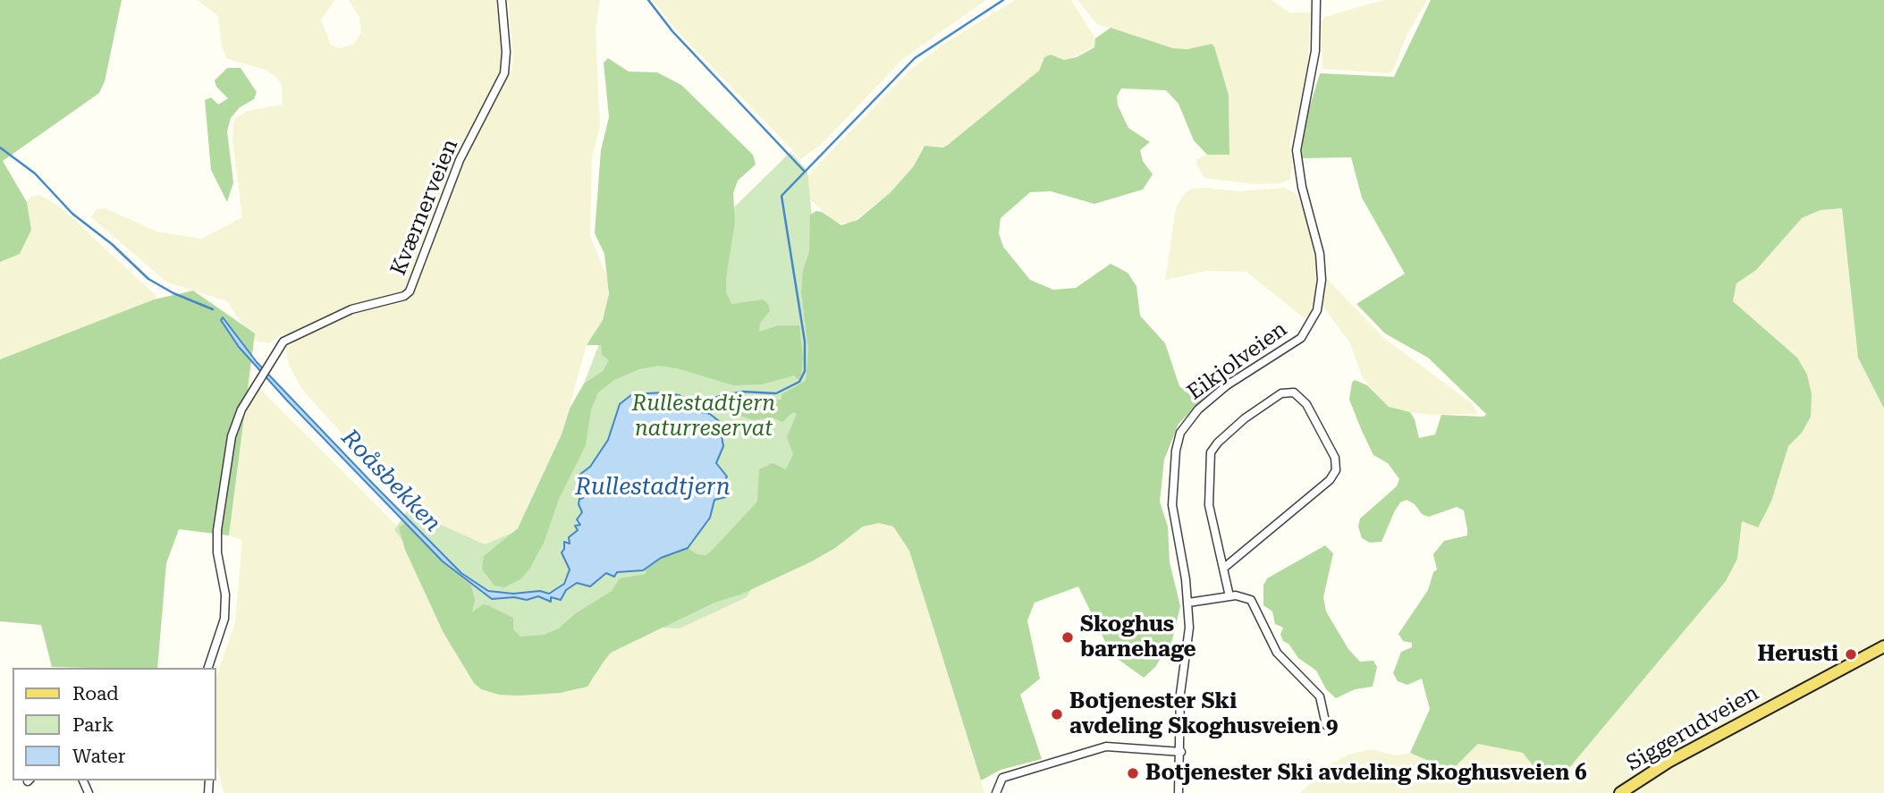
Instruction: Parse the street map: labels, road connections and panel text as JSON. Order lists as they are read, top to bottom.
{
  "streets": {
    "main road": ["Siggerudveien"],
    "street": ["Kværnerveien", "Eikjolveien"]
  },
  "water": ["Roåsbekken", "Rullestadtjern"],
  "parks": ["Rullestadtjern naturreservat"],
  "places": [
    "Skoghus barnehage",
    "Herusti",
    "Botjenester Ski avdeling Skoghusveien 9",
    "Botjenester Ski avdeling Skoghusveien 6"
  ],
  "legend": ["Road", "Park", "Water"]
}
